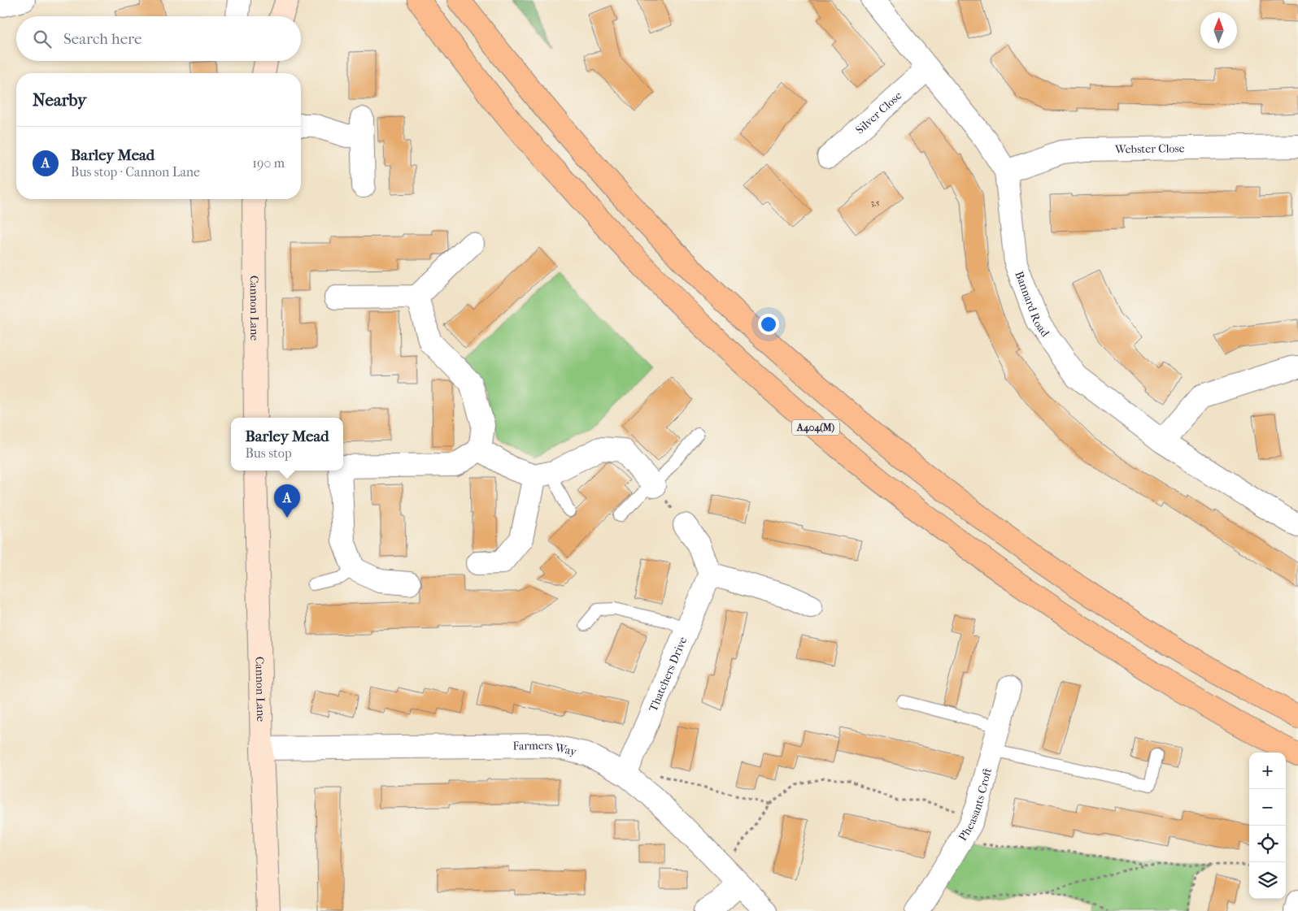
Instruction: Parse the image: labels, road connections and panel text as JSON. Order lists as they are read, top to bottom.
{
  "streets": {
    "highway": ["A404(M)"],
    "street": [
      "Silver Close",
      "Webster Close",
      "Bannard Road",
      "Cannon Lane",
      "Thatchers Drive",
      "Farmers Way",
      "Pheasants Croft"
    ]
  },
  "crossings": [
    ["Silver Close", "Bannard Road"],
    ["Webster Close", "Bannard Road"],
    ["Cannon Lane", "Farmers Way"],
    ["Thatchers Drive", "Farmers Way"]
  ],
  "house_numbers": ["3,5"],
  "north": "top",
  "page": {
    "search": "Search here",
    "heading": "Nearby",
    "list": [
      {
        "mark": "A",
        "name": "Barley Mead",
        "note": "Bus stop · Cannon Lane",
        "value": "190 m"
      }
    ],
    "popup": ["Barley Mead", "Bus stop"],
    "pins": "A",
    "map_buttons": ["+", "−"]
  }
}
